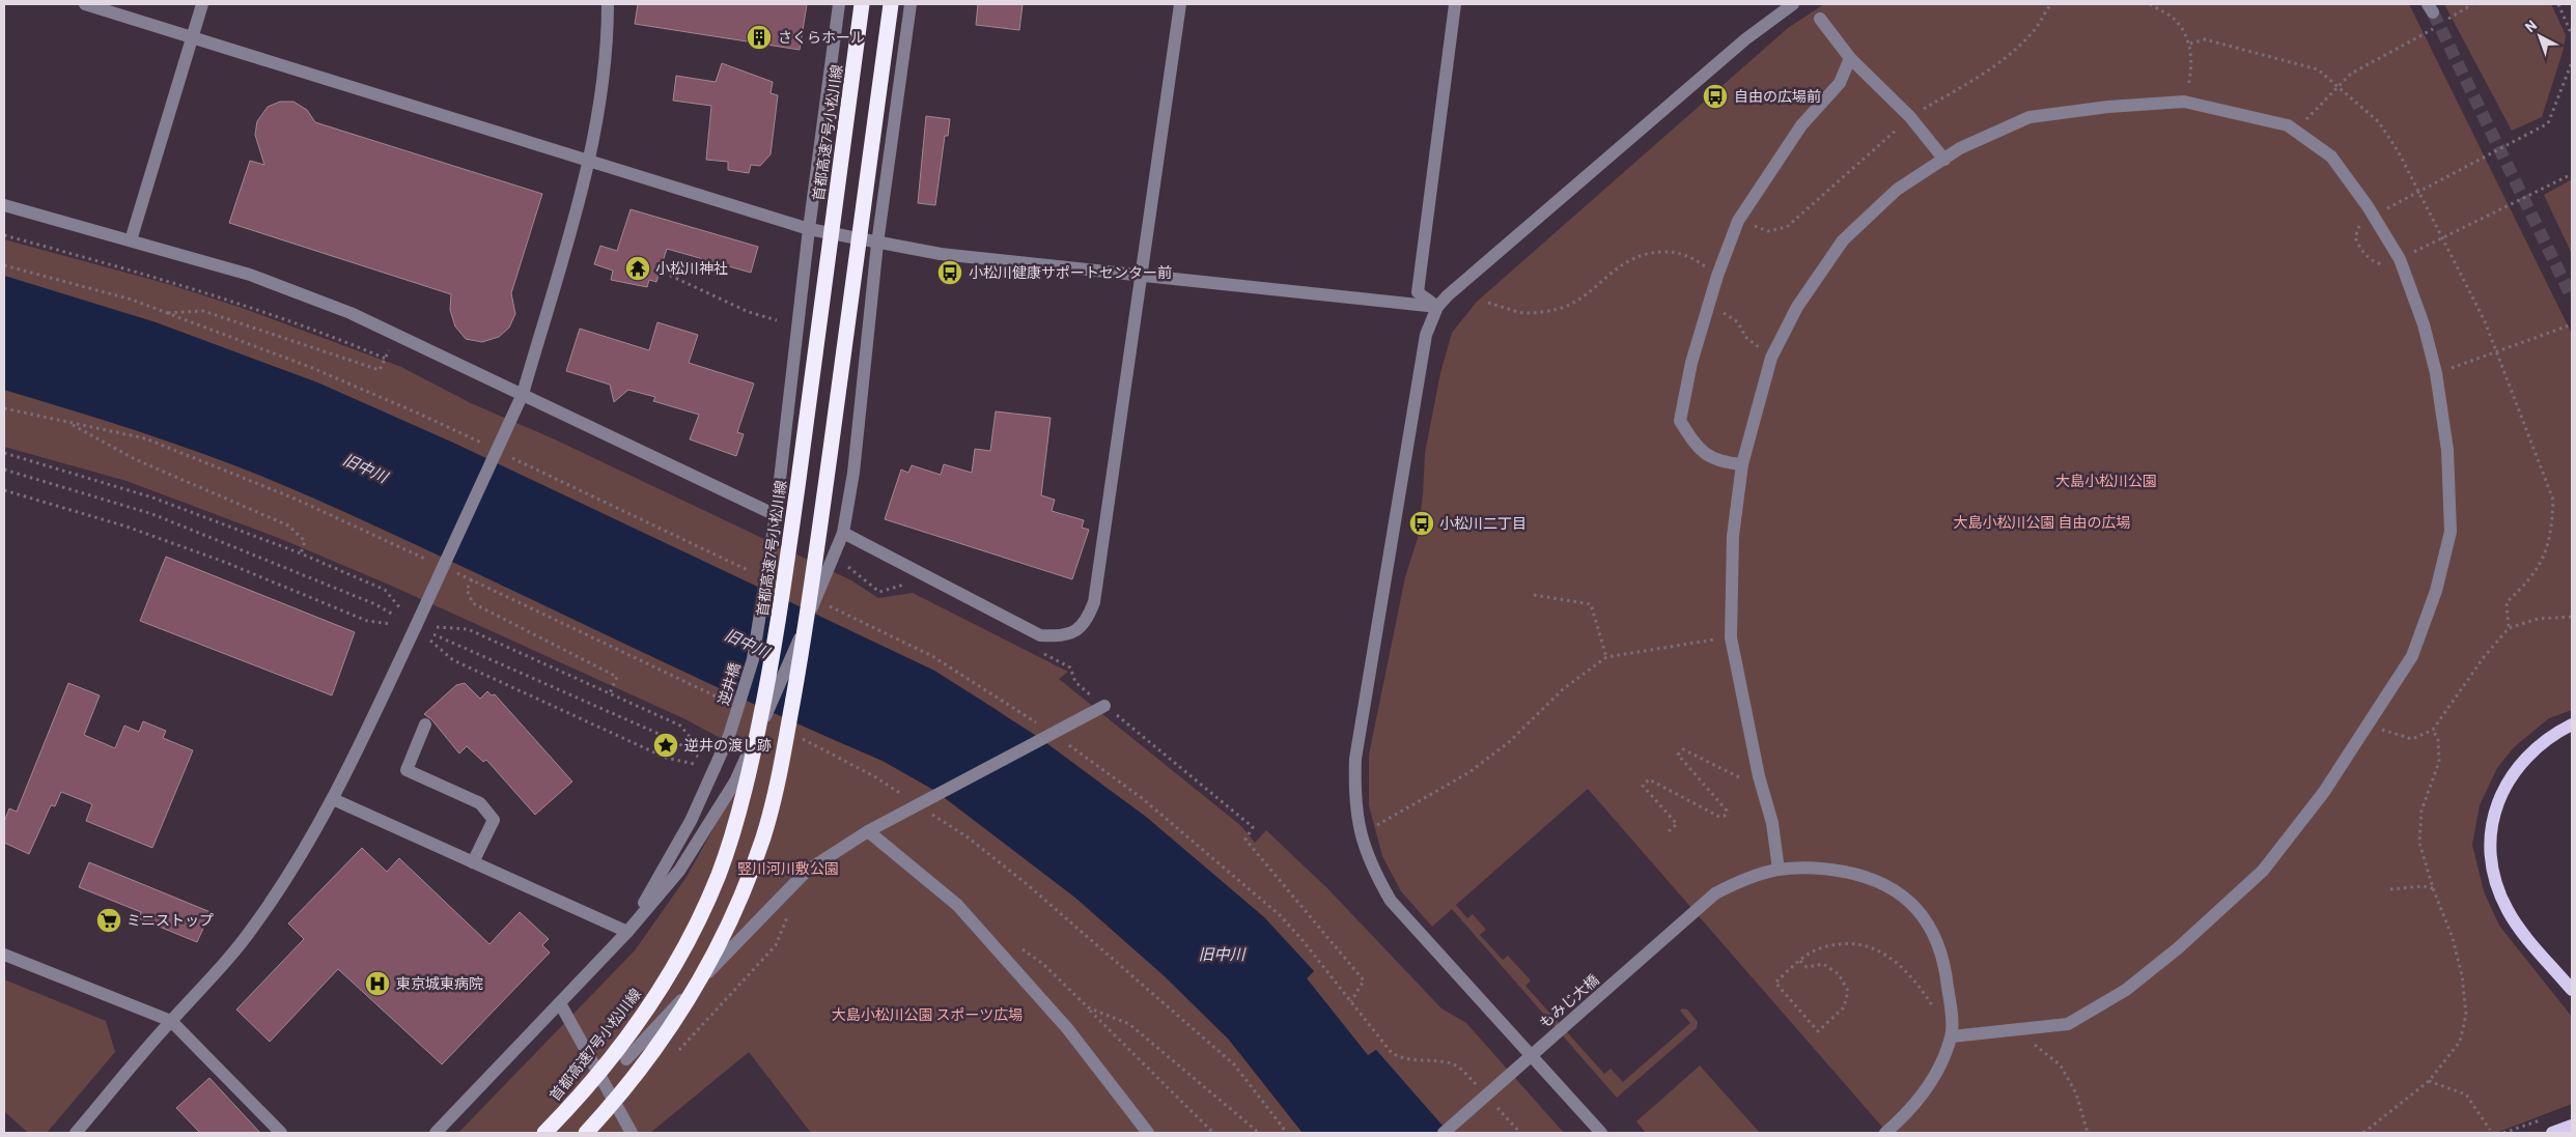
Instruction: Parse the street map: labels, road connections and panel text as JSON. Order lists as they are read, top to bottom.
{
  "streets": {
    "highway": ["首都高速7号小松川線"],
    "street": ["逆井橋", "もみじ大橋"]
  },
  "water": ["旧中川"],
  "parks": [
    "大島小松川公園",
    "大島小松川公園 自由の広場",
    "竪川河川敷公園",
    "大島小松川公園 スポーツ広場"
  ],
  "places": {
    "building": ["さくらホール"],
    "bus stop": ["自由の広場前", "小松川健康サポートセンター前", "小松川二丁目"],
    "temple": ["小松川神社"],
    "place": ["逆井の渡し跡"],
    "supermarket": ["ミニストップ"],
    "hospital": ["東京城東病院"]
  },
  "north": "top left"
}
